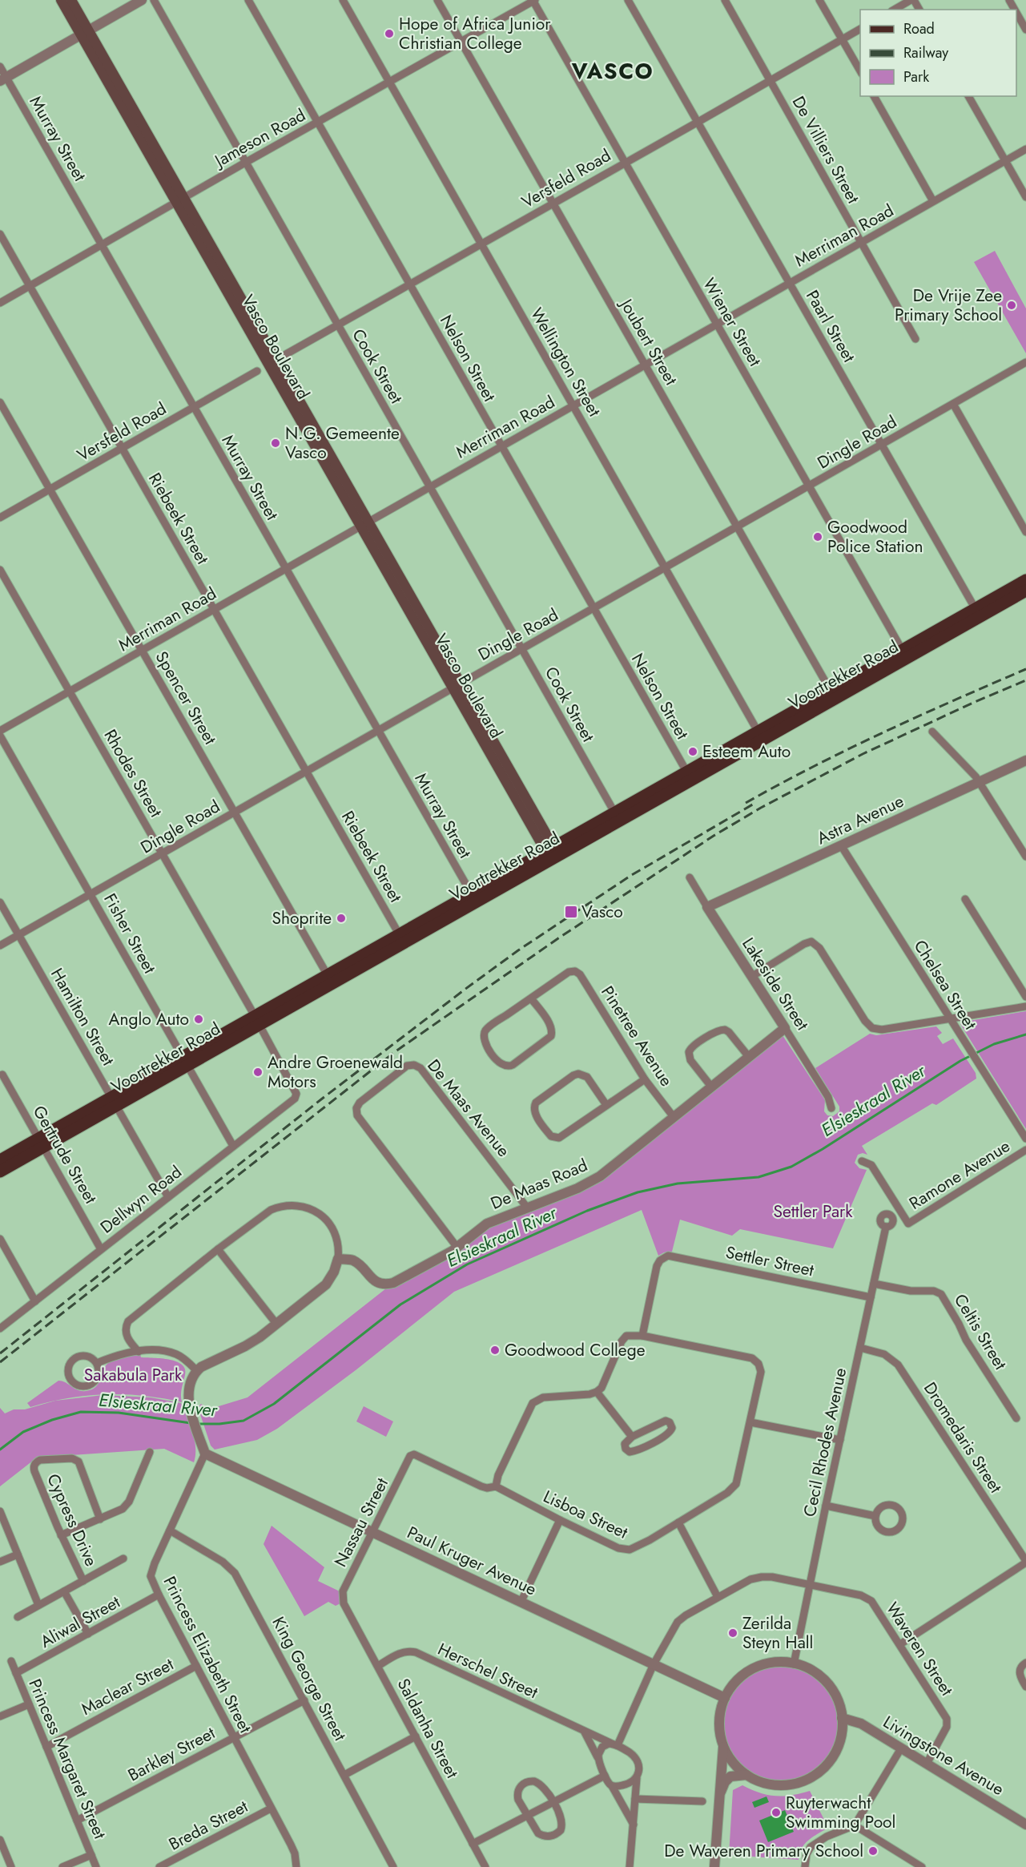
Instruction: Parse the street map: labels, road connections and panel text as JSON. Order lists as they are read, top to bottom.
{
  "streets": {
    "main road": ["Vasco Boulevard", "Voortrekker Road"],
    "street": [
      "Jameson Road",
      "Murray Street",
      "De Villiers Street",
      "Versfeld Road",
      "Merriman Road",
      "Wiener Street",
      "Paarl Street",
      "Joubert Street",
      "Nelson Street",
      "Wellington Street",
      "Cook Street",
      "Dingle Road",
      "Riebeek Street",
      "Spencer Street",
      "Rhodes Street",
      "Astra Avenue",
      "Fisher Street",
      "Lakeside Street",
      "Chelsea Street",
      "Hamilton Street",
      "Pinetree Avenue",
      "De Maas Avenue",
      "Gertrude Street",
      "Ramone Avenue",
      "De Maas Road",
      "Dellwyn Road",
      "Settler Street",
      "Celtis Street",
      "Dromedaris Street",
      "Cecil Rhodes Avenue",
      "Lisboa Street",
      "Cypress Drive",
      "Nassau Street",
      "Paul Kruger Avenue",
      "Aliwal Street",
      "Waveren Street",
      "Princess Elizabeth Street",
      "Herschel Street",
      "King George Street",
      "Maclear Street",
      "Saldanha Street",
      "Barkley Street",
      "Livingstone Avenue",
      "Princess Margaret Street",
      "Breda Street"
    ]
  },
  "crossings": [
    ["Jameson Road", "Murray Street"],
    ["Jameson Road", "Wiener Street"],
    ["Jameson Road", "Joubert Street"],
    ["Jameson Road", "Vasco Boulevard"],
    ["Jameson Road", "Nelson Street"],
    ["Jameson Road", "Wellington Street"],
    ["Jameson Road", "Cook Street"],
    ["Jameson Road", "Riebeek Street"],
    ["Murray Street", "Versfeld Road"],
    ["Murray Street", "Merriman Road"],
    ["Murray Street", "Dingle Road"],
    ["Murray Street", "Voortrekker Road"],
    ["De Villiers Street", "Versfeld Road"],
    ["De Villiers Street", "Merriman Road"],
    ["Versfeld Road", "Wiener Street"],
    ["Versfeld Road", "Paarl Street"],
    ["Versfeld Road", "Joubert Street"],
    ["Versfeld Road", "Nelson Street"],
    ["Versfeld Road", "Wellington Street"],
    ["Versfeld Road", "Cook Street"],
    ["Versfeld Road", "Riebeek Street"],
    ["Versfeld Road", "Spencer Street"],
    ["Merriman Road", "Wiener Street"],
    ["Merriman Road", "Paarl Street"],
    ["Merriman Road", "Joubert Street"],
    ["Merriman Road", "Vasco Boulevard"],
    ["Merriman Road", "Nelson Street"],
    ["Merriman Road", "Wellington Street"],
    ["Merriman Road", "Cook Street"],
    ["Merriman Road", "Riebeek Street"],
    ["Merriman Road", "Spencer Street"],
    ["Merriman Road", "Rhodes Street"],
    ["Wiener Street", "Dingle Road"],
    ["Wiener Street", "Voortrekker Road"],
    ["Paarl Street", "Dingle Road"],
    ["Paarl Street", "Voortrekker Road"],
    ["Joubert Street", "Dingle Road"],
    ["Joubert Street", "Voortrekker Road"],
    ["Vasco Boulevard", "Dingle Road"],
    ["Vasco Boulevard", "Voortrekker Road"],
    ["Nelson Street", "Dingle Road"],
    ["Nelson Street", "Voortrekker Road"],
    ["Wellington Street", "Dingle Road"],
    ["Wellington Street", "Voortrekker Road"],
    ["Cook Street", "Dingle Road"],
    ["Cook Street", "Voortrekker Road"],
    ["Dingle Road", "Riebeek Street"],
    ["Dingle Road", "Spencer Street"],
    ["Dingle Road", "Rhodes Street"],
    ["Dingle Road", "Fisher Street"],
    ["Dingle Road", "Hamilton Street"],
    ["Riebeek Street", "Voortrekker Road"],
    ["Voortrekker Road", "Spencer Street"],
    ["Voortrekker Road", "Rhodes Street"],
    ["Voortrekker Road", "Fisher Street"],
    ["Voortrekker Road", "Hamilton Street"],
    ["Voortrekker Road", "Gertrude Street"],
    ["Rhodes Street", "Dellwyn Road"],
    ["Astra Avenue", "Lakeside Street"],
    ["Astra Avenue", "Chelsea Street"],
    ["Fisher Street", "Dellwyn Road"],
    ["Lakeside Street", "De Maas Road"],
    ["Hamilton Street", "Dellwyn Road"],
    ["Pinetree Avenue", "De Maas Road"],
    ["De Maas Avenue", "De Maas Road"],
    ["Gertrude Street", "Dellwyn Road"],
    ["Settler Street", "Cecil Rhodes Avenue"],
    ["Settler Street", "Lisboa Street"],
    ["Celtis Street", "Cecil Rhodes Avenue"],
    ["Dromedaris Street", "Cecil Rhodes Avenue"],
    ["Cecil Rhodes Avenue", "Paul Kruger Avenue"],
    ["Cecil Rhodes Avenue", "Waveren Street"],
    ["Cecil Rhodes Avenue", "Livingstone Avenue"],
    ["Lisboa Street", "Nassau Street"],
    ["Nassau Street", "Paul Kruger Avenue"],
    ["Nassau Street", "Saldanha Street"],
    ["Paul Kruger Avenue", "Waveren Street"],
    ["Paul Kruger Avenue", "Princess Elizabeth Street"],
    ["Paul Kruger Avenue", "Livingstone Avenue"],
    ["Aliwal Street", "Princess Elizabeth Street"],
    ["Aliwal Street", "Princess Margaret Street"],
    ["Waveren Street", "Herschel Street"],
    ["Waveren Street", "Livingstone Avenue"],
    ["Princess Elizabeth Street", "King George Street"],
    ["Princess Elizabeth Street", "Maclear Street"],
    ["Princess Elizabeth Street", "Barkley Street"],
    ["Princess Elizabeth Street", "Breda Street"],
    ["Herschel Street", "Saldanha Street"],
    ["King George Street", "Barkley Street"],
    ["Maclear Street", "Princess Margaret Street"],
    ["Barkley Street", "Princess Margaret Street"]
  ],
  "districts": ["VASCO"],
  "water": ["Elsieskraal River"],
  "parks": ["Settler Park", "Sakabula Park"],
  "places": {
    "other": [
      "Hope of Africa Junior Christian College",
      "De Vrije Zee Primary School",
      "N.G. Gemeente Vasco",
      "Goodwood Police Station",
      "Esteem Auto",
      "Shoprite",
      "Anglo Auto",
      "Andre Groenewald Motors",
      "Goodwood College",
      "Zerilda Steyn Hall",
      "Ruyterwacht Swimming Pool",
      "De Waveren Primary School"
    ],
    "transit": ["Vasco"]
  },
  "legend": ["Road", "Railway", "Park"]
}
